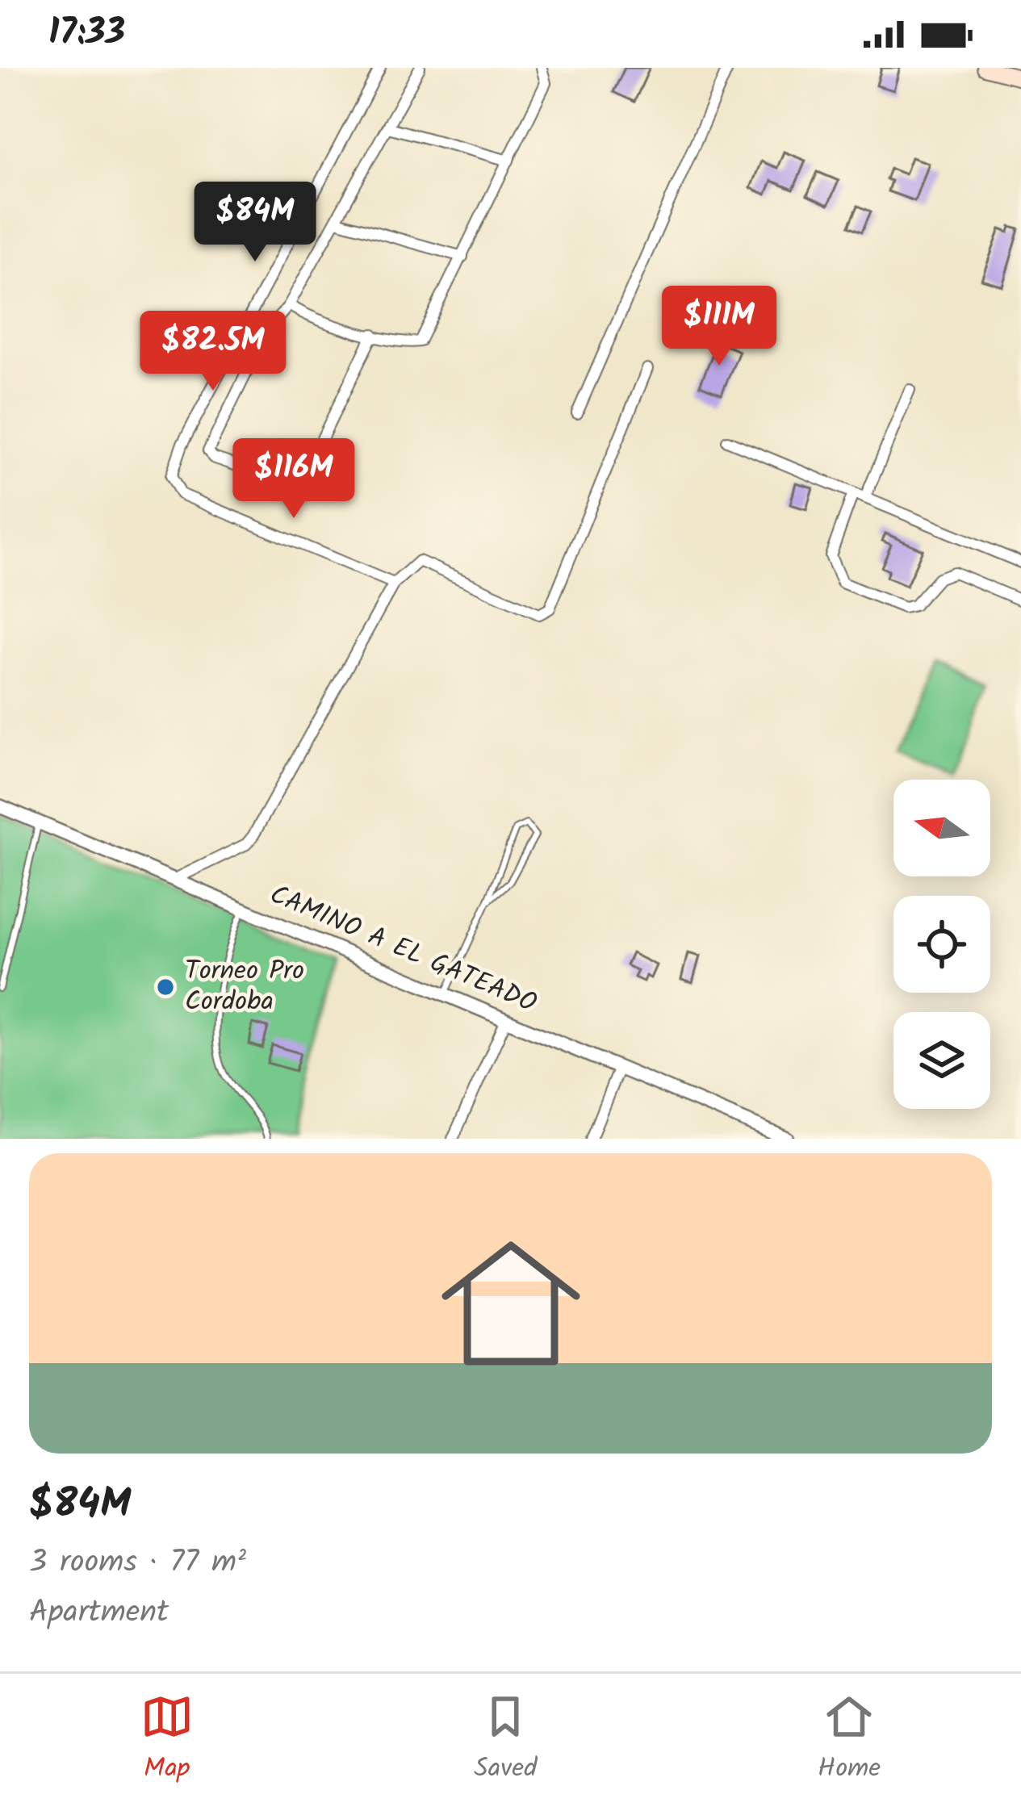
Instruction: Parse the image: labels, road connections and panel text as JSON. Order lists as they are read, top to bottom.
{
  "streets": {
    "street": ["CAMINO A EL GATEADO"]
  },
  "places": ["Torneo Pro Cordoba"],
  "north": "left",
  "page": {
    "status": "17:33",
    "price": [
      "$84M",
      "$111M",
      "$82.5M",
      "$116M"
    ],
    "list": [
      {
        "name": "$84M",
        "note": "3 rooms · 77 m² · Apartment"
      }
    ],
    "tabs": ["Map", "Saved", "Home"]
  }
}
